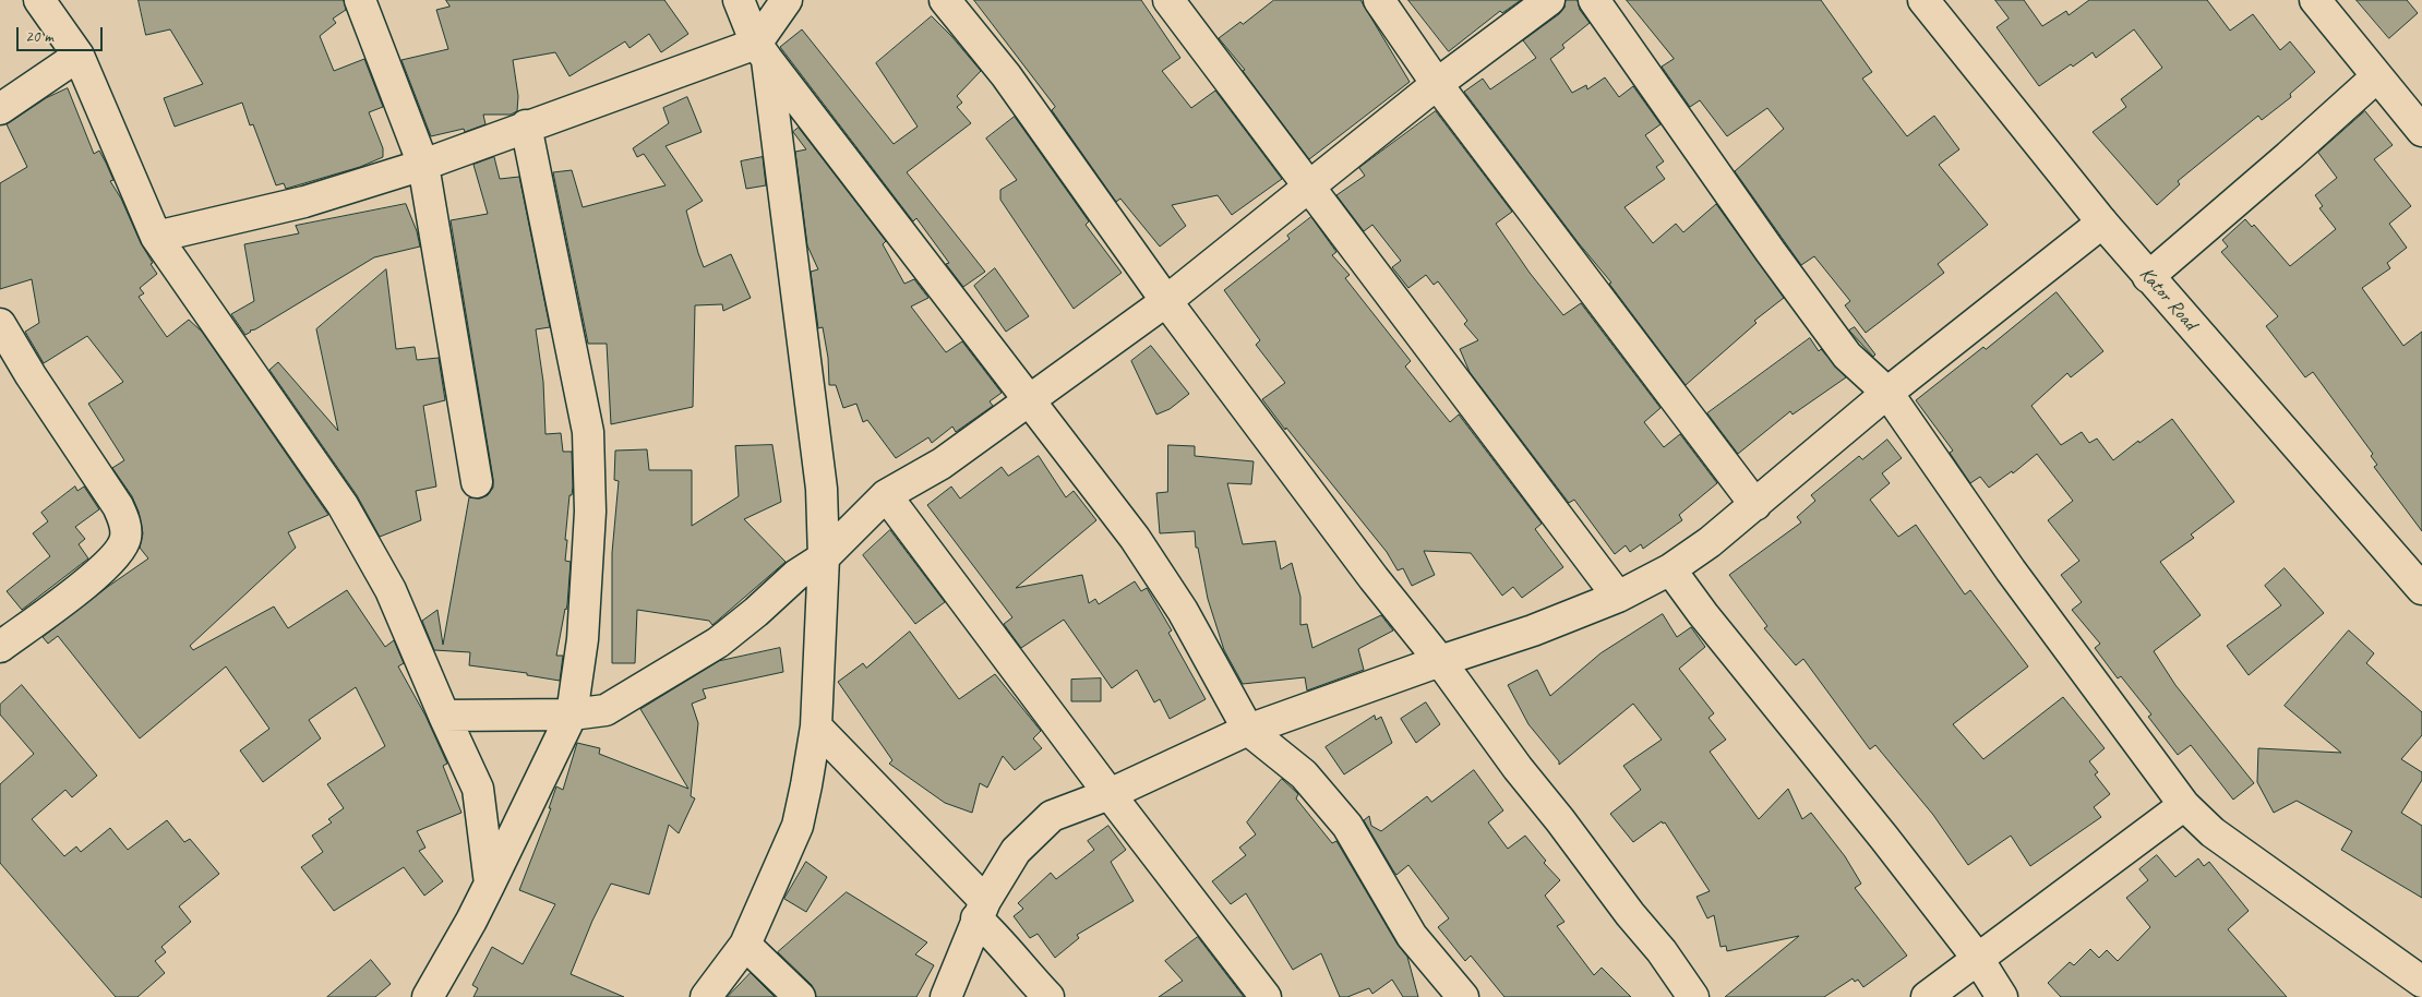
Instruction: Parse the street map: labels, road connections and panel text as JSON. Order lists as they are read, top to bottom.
{
  "streets": {
    "street": ["Kator Road"]
  },
  "scale_bar": "20 m"
}
